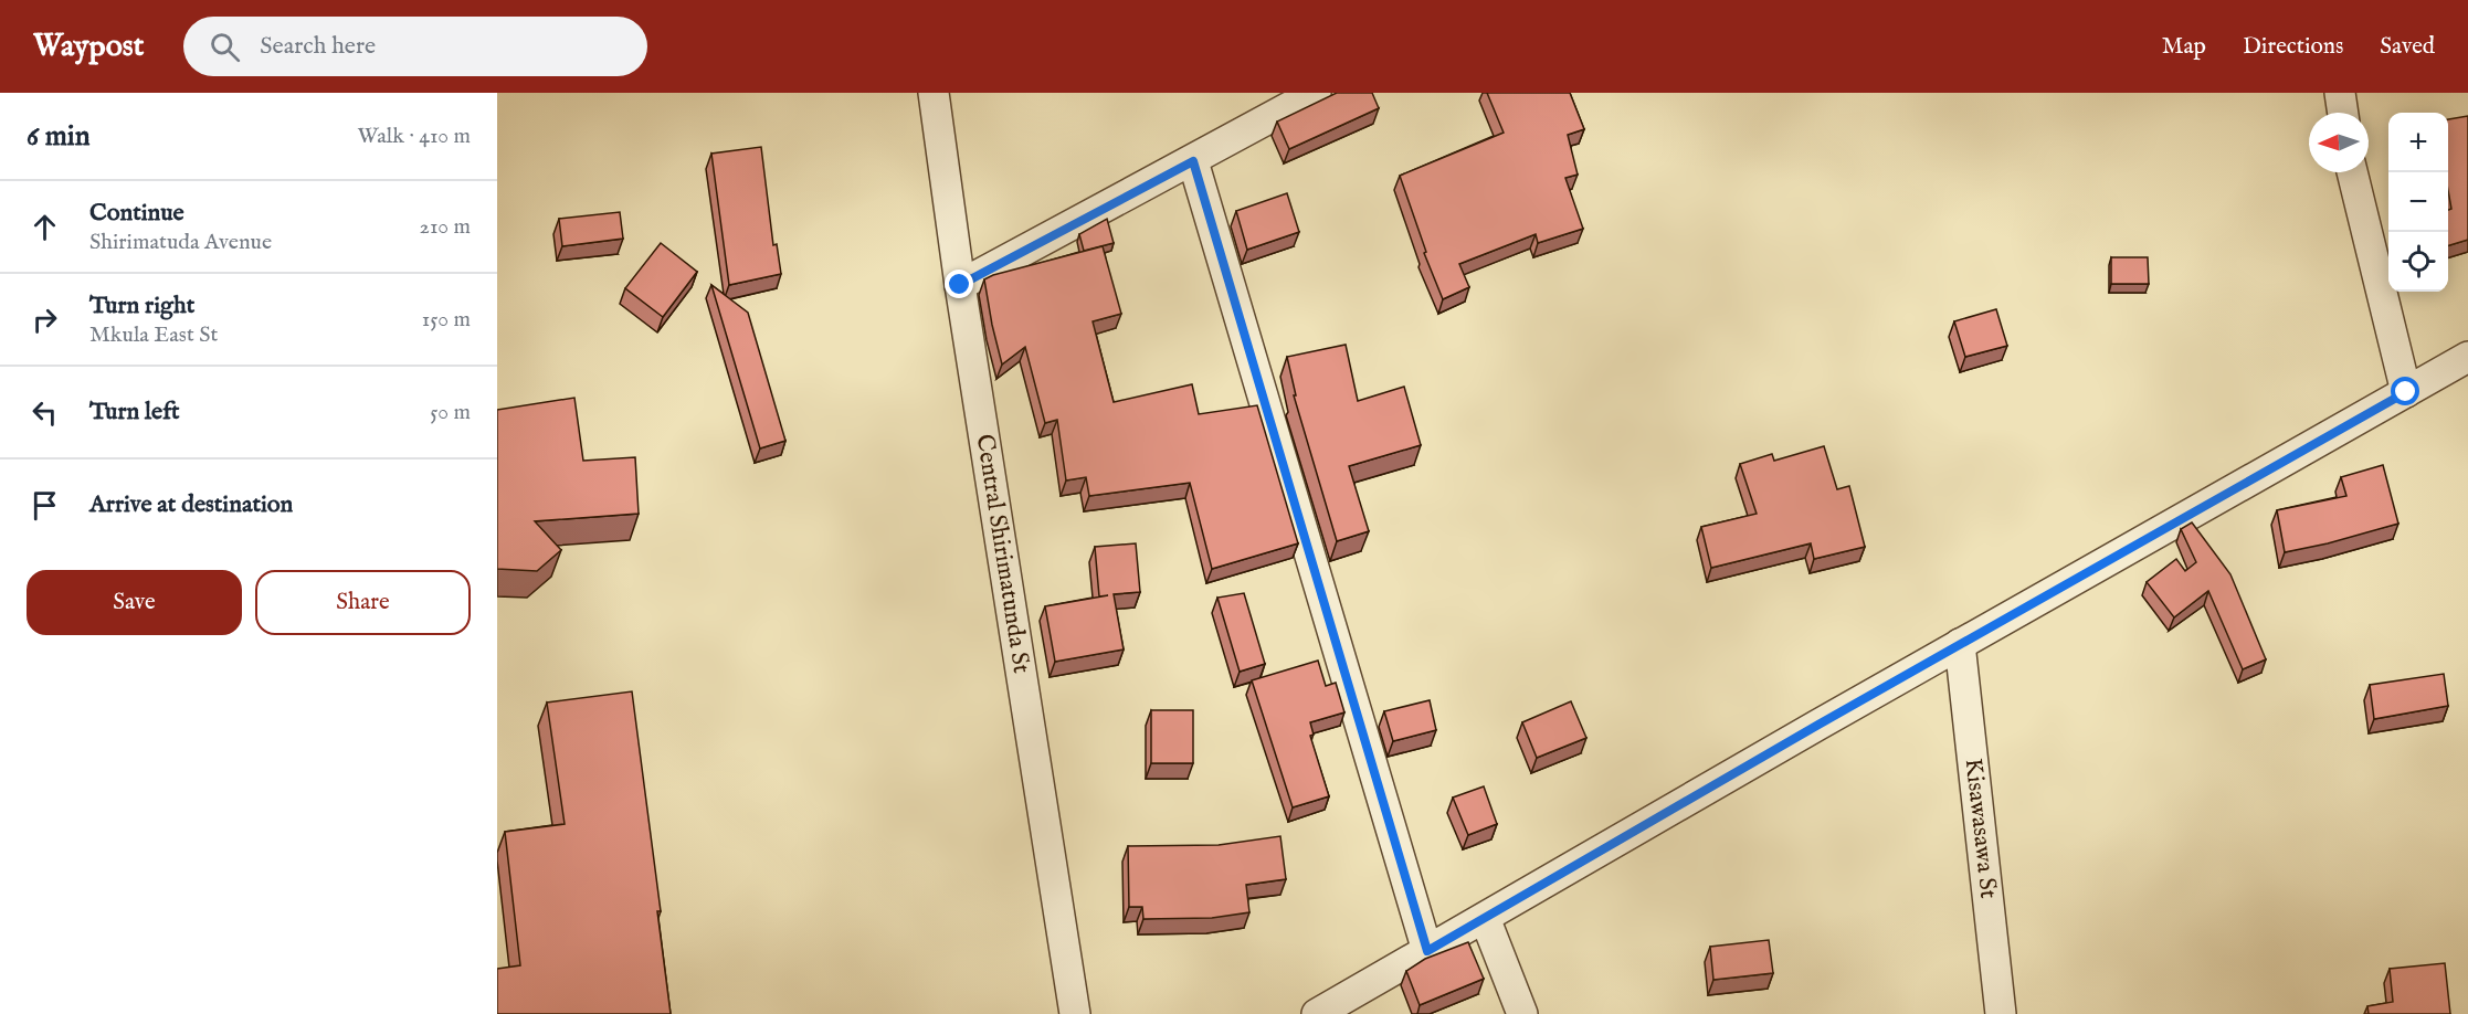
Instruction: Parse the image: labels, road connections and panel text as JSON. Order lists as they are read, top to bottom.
{
  "streets": {
    "street": ["Central Shirimatunda St", "Kisawasawa St"]
  },
  "north": "left",
  "page": {
    "header": "Waypost",
    "search": "Search here",
    "nav": ["Map", "Directions", "Saved"],
    "heading": ["6 min", "Walk · 410 m"],
    "map_buttons": ["+", "−"],
    "list": [
      ["Continue", "Shirimatuda Avenue", "210 m"],
      ["Turn right", "Mkula East St", "150 m"],
      ["Turn left", "50 m"],
      "Arrive at destination"
    ],
    "buttons": ["Save", "Share"]
  }
}
